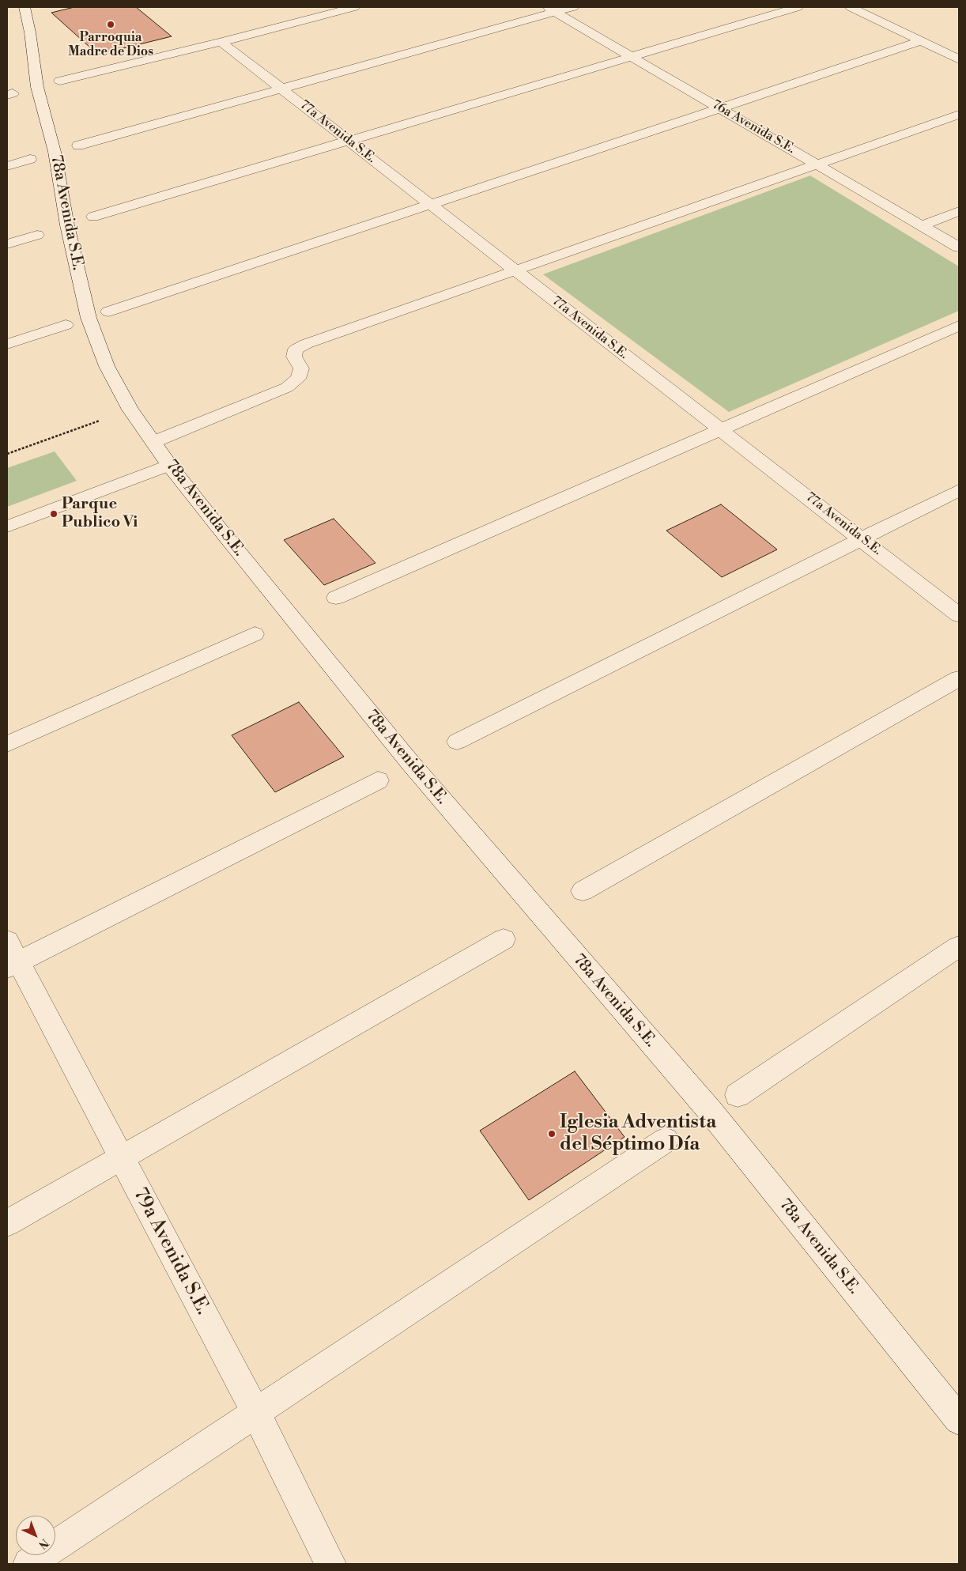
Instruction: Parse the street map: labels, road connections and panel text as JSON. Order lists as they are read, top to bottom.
{
  "streets": {
    "street": [
      "76a Avenida S.E.",
      "77a Avenida S.E.",
      "78a Avenida S.E.",
      "79a Avenida S.E."
    ]
  },
  "places": ["Parroquia Madre de Dios", "Parque Publico Vi", "Iglesia Adventista del Séptimo Día"],
  "north": "bottom right"
}
